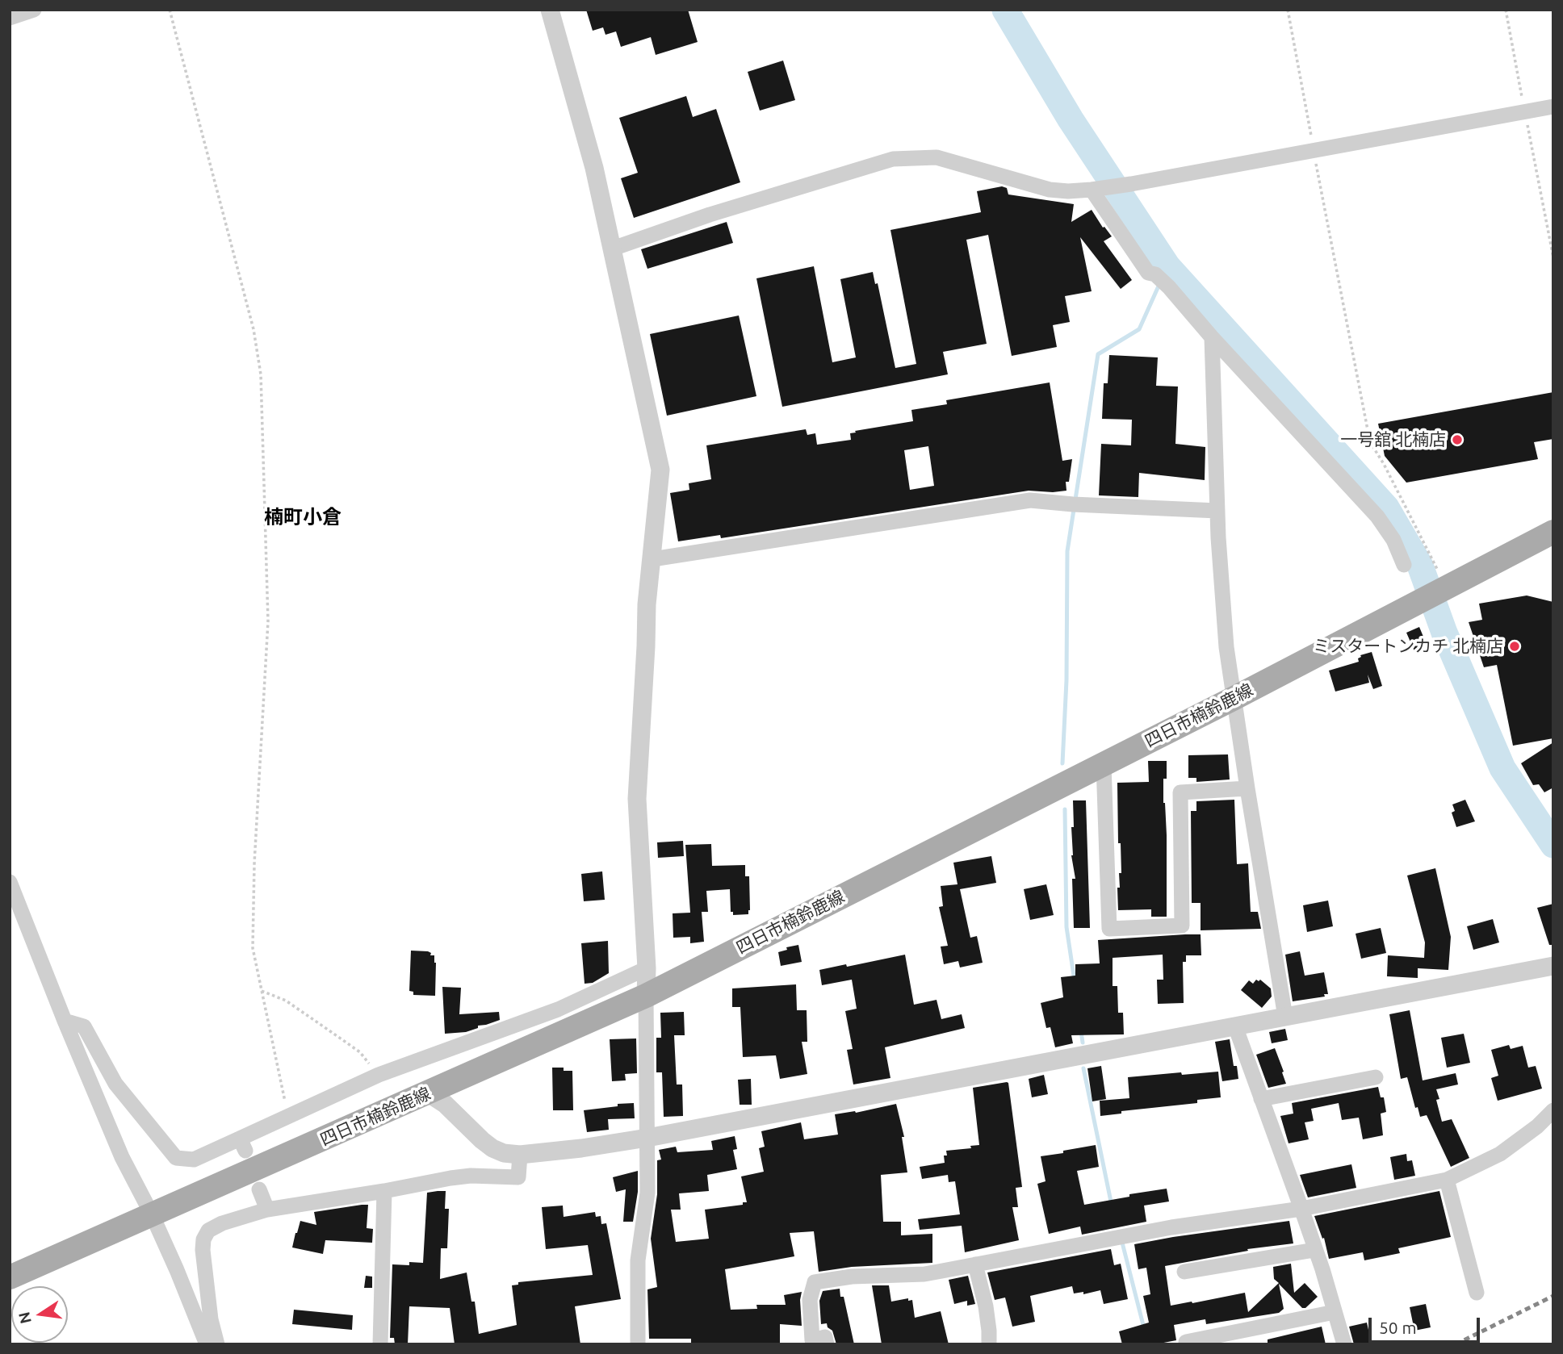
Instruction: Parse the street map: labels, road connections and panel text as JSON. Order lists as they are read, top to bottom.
{
  "streets": {
    "main road": ["四日市楠鈴鹿線"]
  },
  "districts": ["楠町小倉"],
  "places": ["一号舘 北楠店", "ミスタートンカチ 北楠店"],
  "scale_bar": "50 m",
  "north": "left"
}
